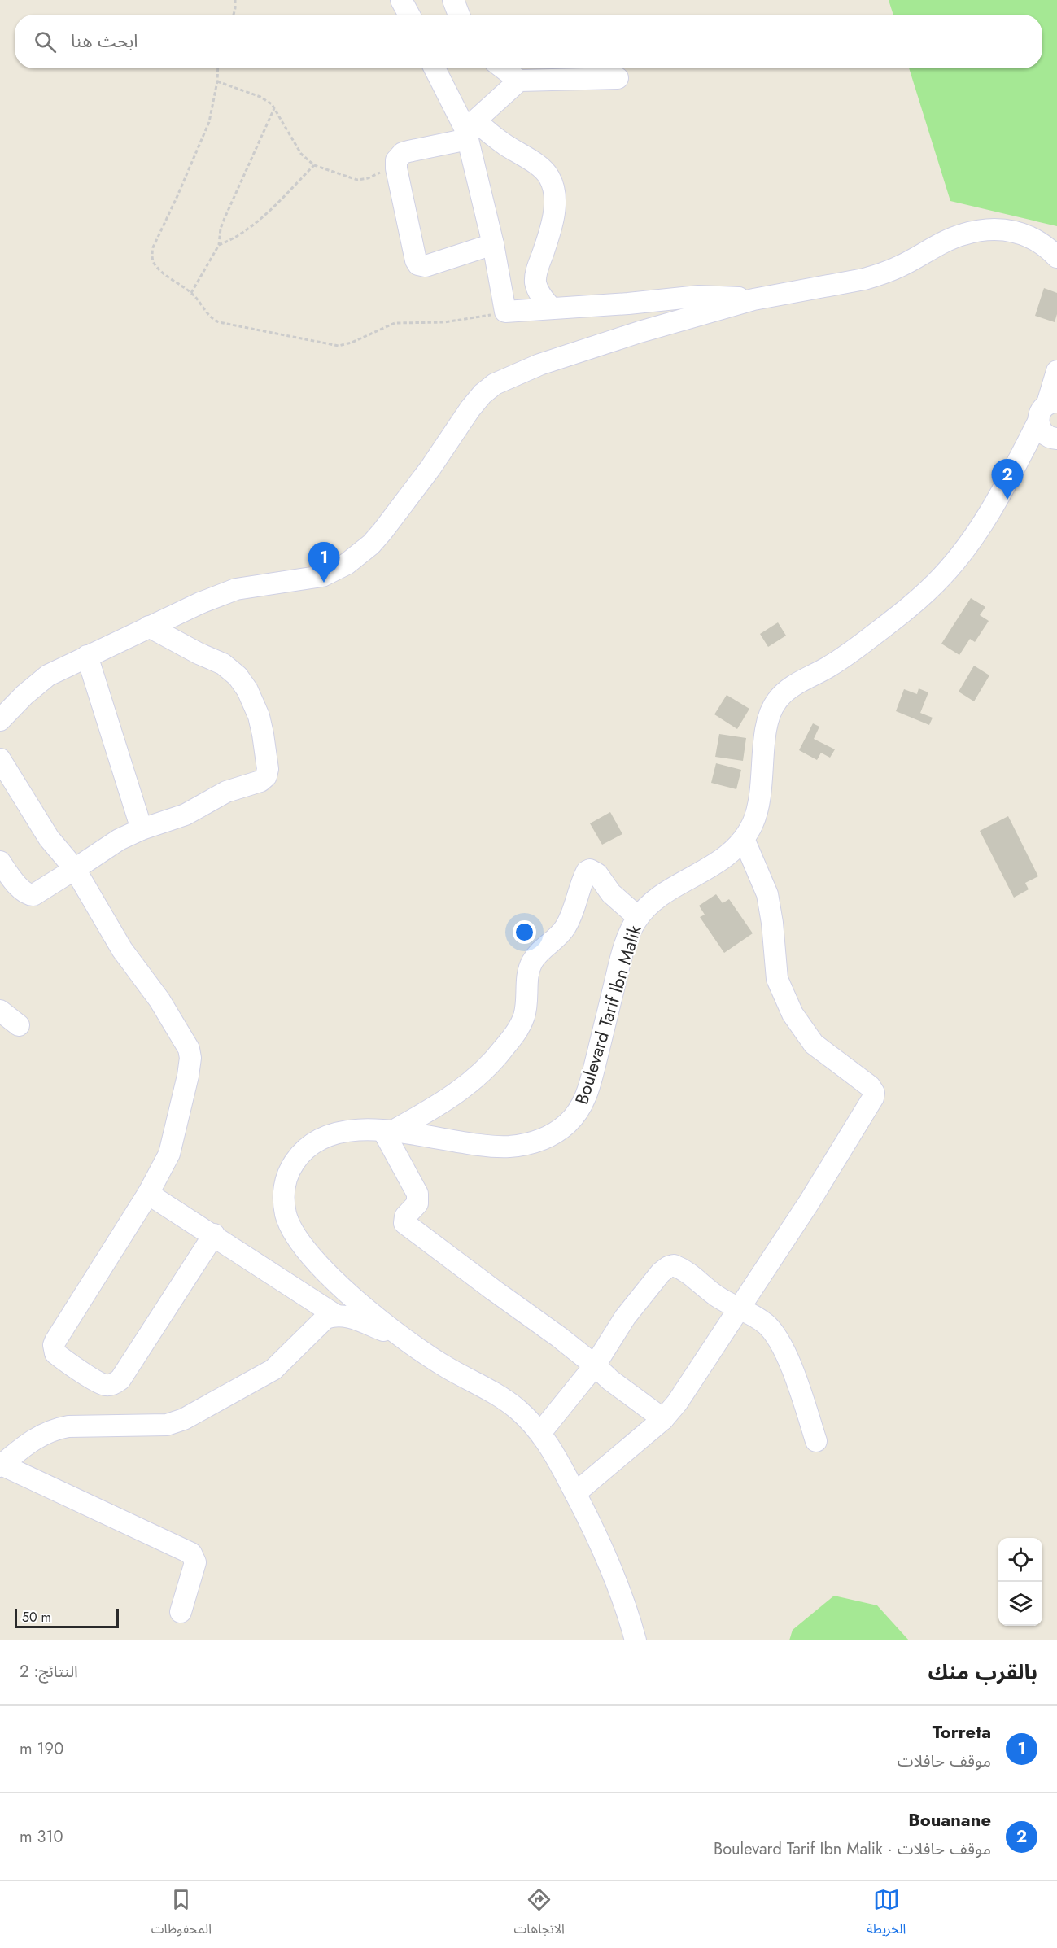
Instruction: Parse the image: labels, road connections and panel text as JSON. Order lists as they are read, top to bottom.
{
  "streets": {
    "street": ["Boulevard Tarif Ibn Malik"]
  },
  "scale_bar": "50 m",
  "page": {
    "search": "ابحث هنا",
    "pins": ["2", "1"],
    "scale": "50 m",
    "heading": ["بالقرب منك", "النتائج: 2"],
    "list": [
      {
        "mark": "1",
        "name": "Torreta",
        "note": "موقف حافلات",
        "value": "190 m"
      },
      {
        "mark": "2",
        "name": "Bouanane",
        "note": "موقف حافلات · Boulevard Tarif Ibn Malik",
        "value": "310 m"
      }
    ],
    "nav": ["الخريطة", "الاتجاهات", "المحفوظات"]
  }
}
